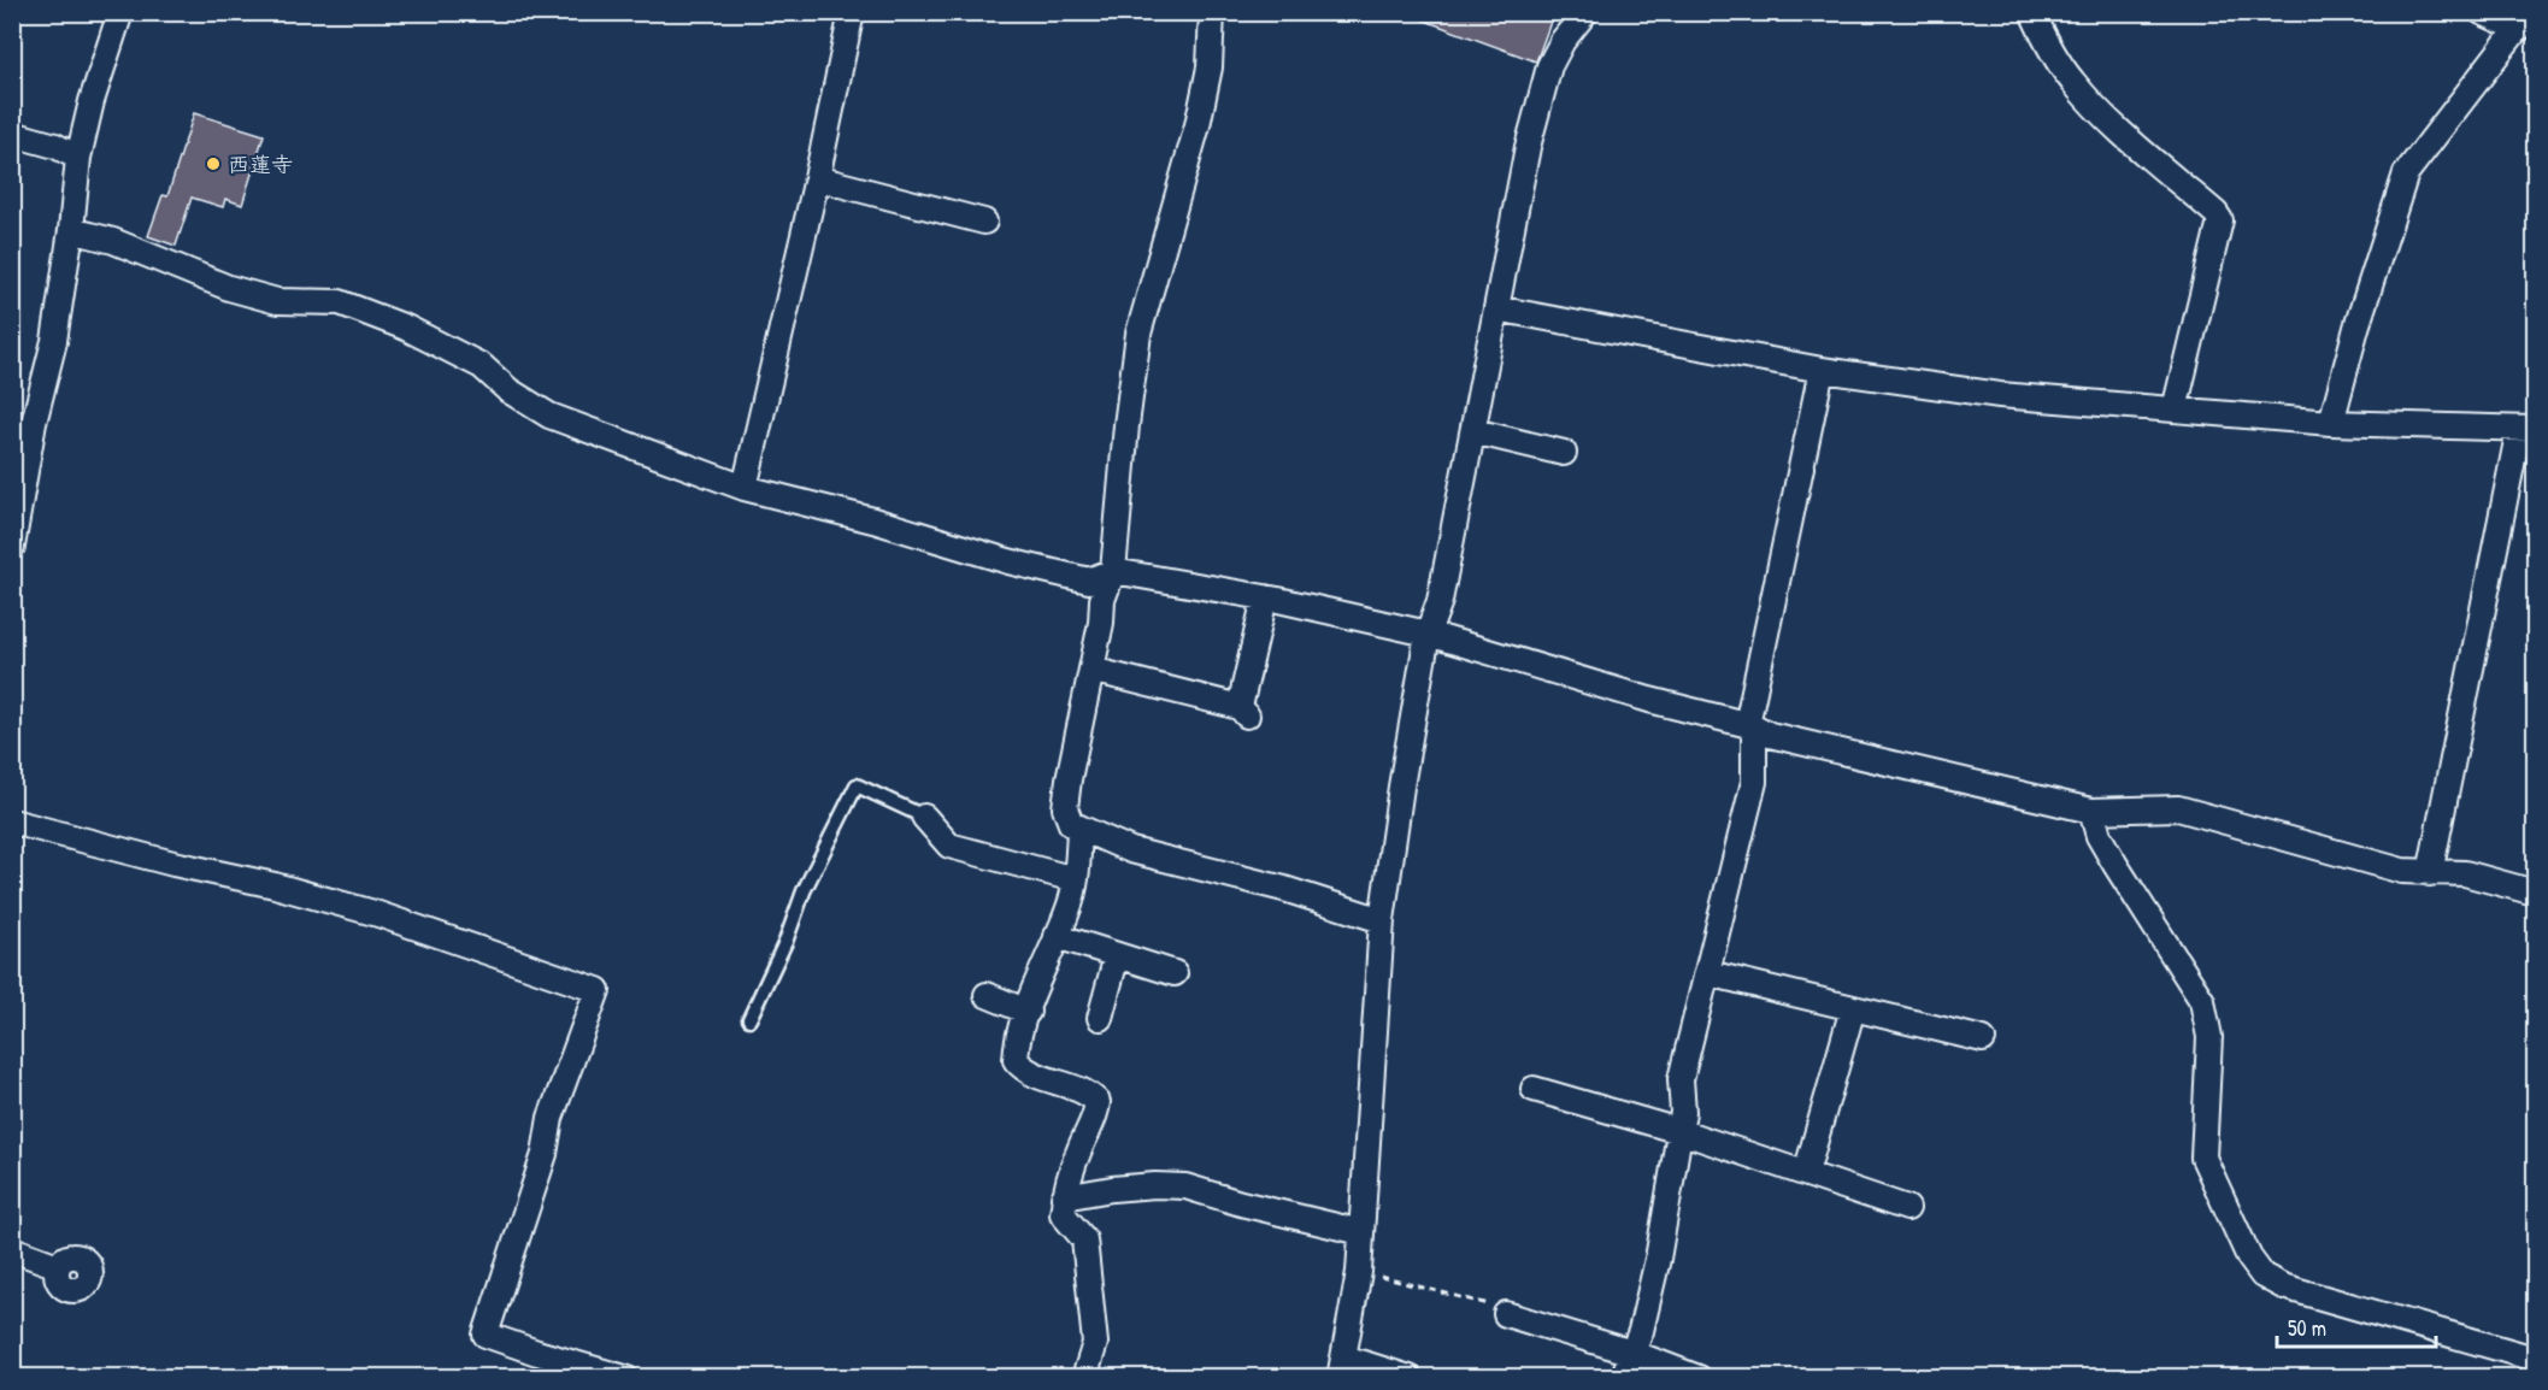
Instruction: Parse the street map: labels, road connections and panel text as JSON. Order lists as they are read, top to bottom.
{
  "places": ["西蓮寺"],
  "scale_bar": "50 m"
}
